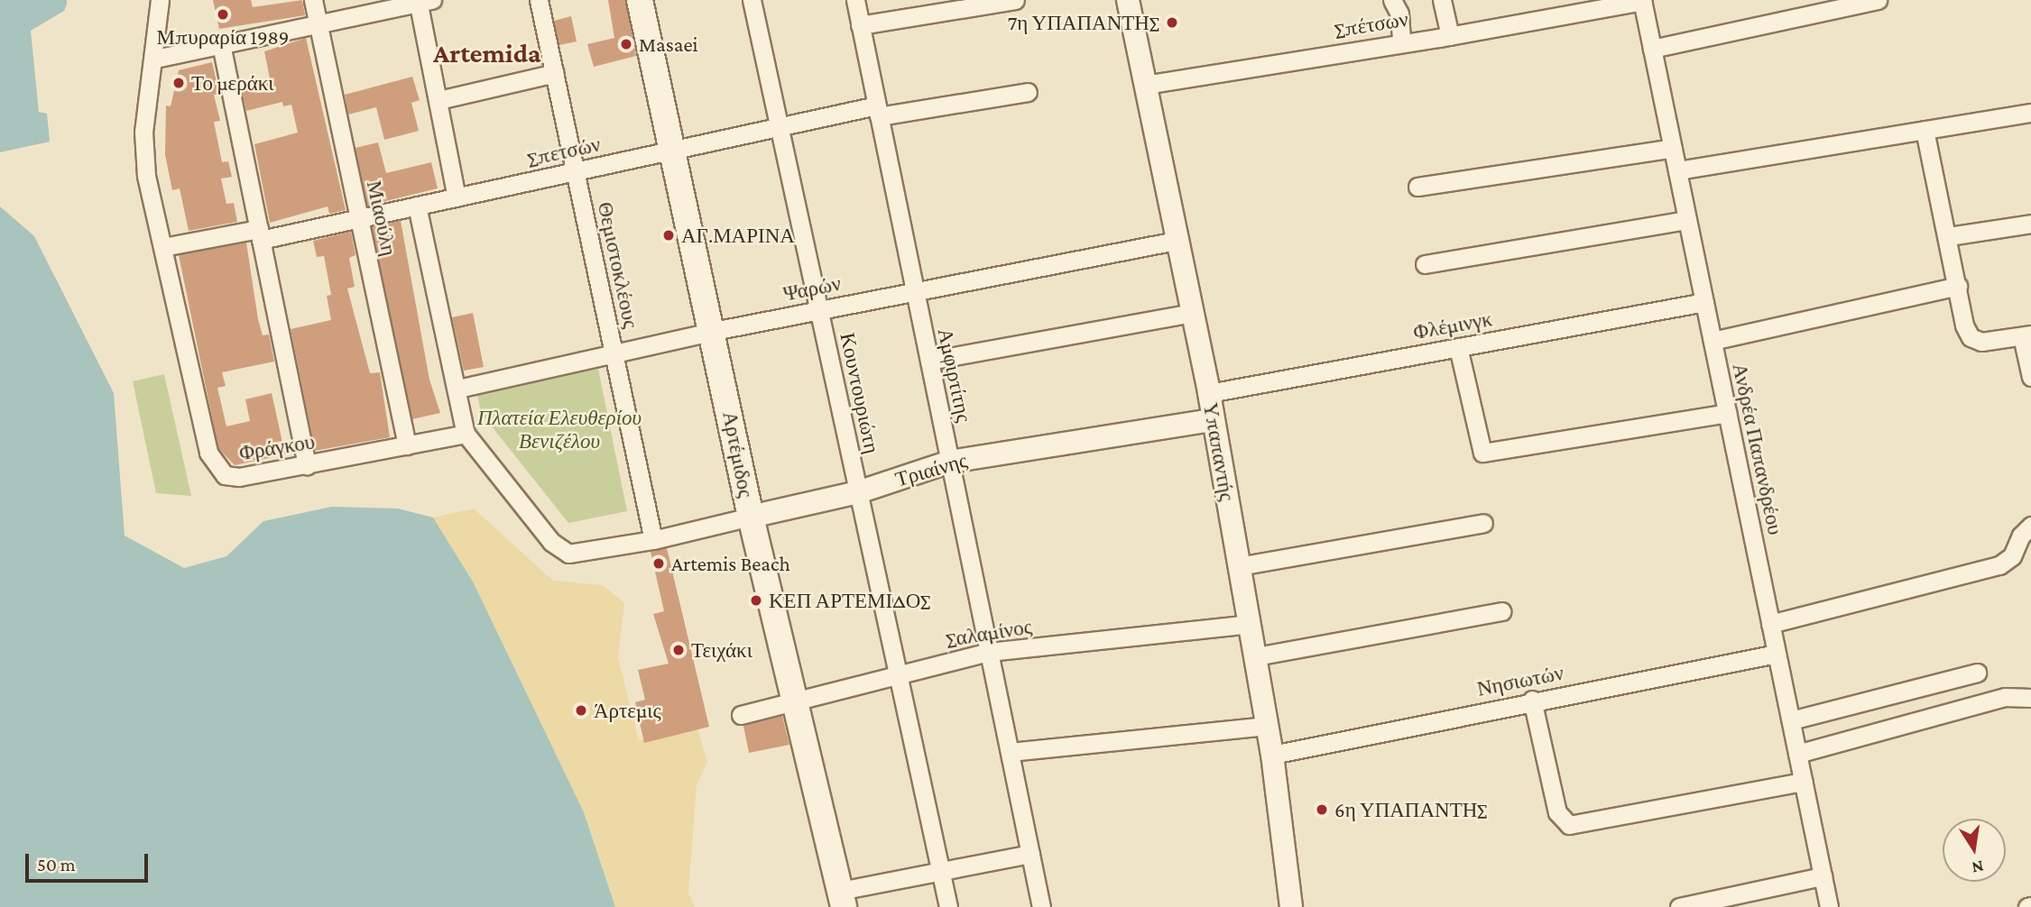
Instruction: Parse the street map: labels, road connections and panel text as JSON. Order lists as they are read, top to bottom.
{
  "streets": {
    "main road": ["Αρτέμιδος"],
    "street": [
      "Σπέτσων",
      "Σπετσών",
      "Μιαούλη",
      "Θεμιστοκλέους",
      "Ψαρών",
      "Φλέμινγκ",
      "Αμφιρτίτης",
      "Κουντουριώτη",
      "Φράγκου",
      "Ανδρέα Παπανδρέου",
      "Υπαπαντής",
      "Τριαίνης",
      "Σαλαμίνος",
      "Νησιωτών"
    ]
  },
  "crossings": [
    ["Σπέτσων", "Ανδρέα Παπανδρέου"],
    ["Σπέτσων", "Υπαπαντής"],
    ["Σπετσών", "Μιαούλη"],
    ["Σπετσών", "Θεμιστοκλέους"],
    ["Σπετσών", "Αμφιρτίτης"],
    ["Σπετσών", "Κουντουριώτη"],
    ["Σπετσών", "Φράγκου"],
    ["Σπετσών", "Αρτέμιδος"],
    ["Μιαούλη", "Φράγκου"],
    ["Θεμιστοκλέους", "Ψαρών"],
    ["Θεμιστοκλέους", "Τριαίνης"],
    ["Ψαρών", "Αμφιρτίτης"],
    ["Ψαρών", "Κουντουριώτη"],
    ["Ψαρών", "Υπαπαντής"],
    ["Ψαρών", "Αρτέμιδος"],
    ["Φλέμινγκ", "Ανδρέα Παπανδρέου"],
    ["Φλέμινγκ", "Υπαπαντής"],
    ["Αμφιρτίτης", "Τριαίνης"],
    ["Αμφιρτίτης", "Σαλαμίνος"],
    ["Κουντουριώτη", "Τριαίνης"],
    ["Κουντουριώτη", "Σαλαμίνος"],
    ["Ανδρέα Παπανδρέου", "Νησιωτών"],
    ["Υπαπαντής", "Τριαίνης"],
    ["Υπαπαντής", "Σαλαμίνος"],
    ["Υπαπαντής", "Νησιωτών"],
    ["Αρτέμιδος", "Τριαίνης"],
    ["Αρτέμιδος", "Σαλαμίνος"]
  ],
  "districts": ["Artemida"],
  "parks": ["Πλατεία Ελευθερίου Βενιζέλου"],
  "places": [
    "Μπυραρία 1989",
    "7η ΥΠΑΠΑΝΤΗΣ",
    "Masaei",
    "Το μεράκι",
    "ΑΓ.ΜΑΡΙΝΑ",
    "Artemis Beach",
    "ΚΕΠ ΑΡΤΕΜΙΔΟΣ",
    "Τειχάκι",
    "Άρτεμις",
    "6η ΥΠΑΠΑΝΤΗΣ"
  ],
  "scale_bar": "50 m",
  "north": "bottom"
}
